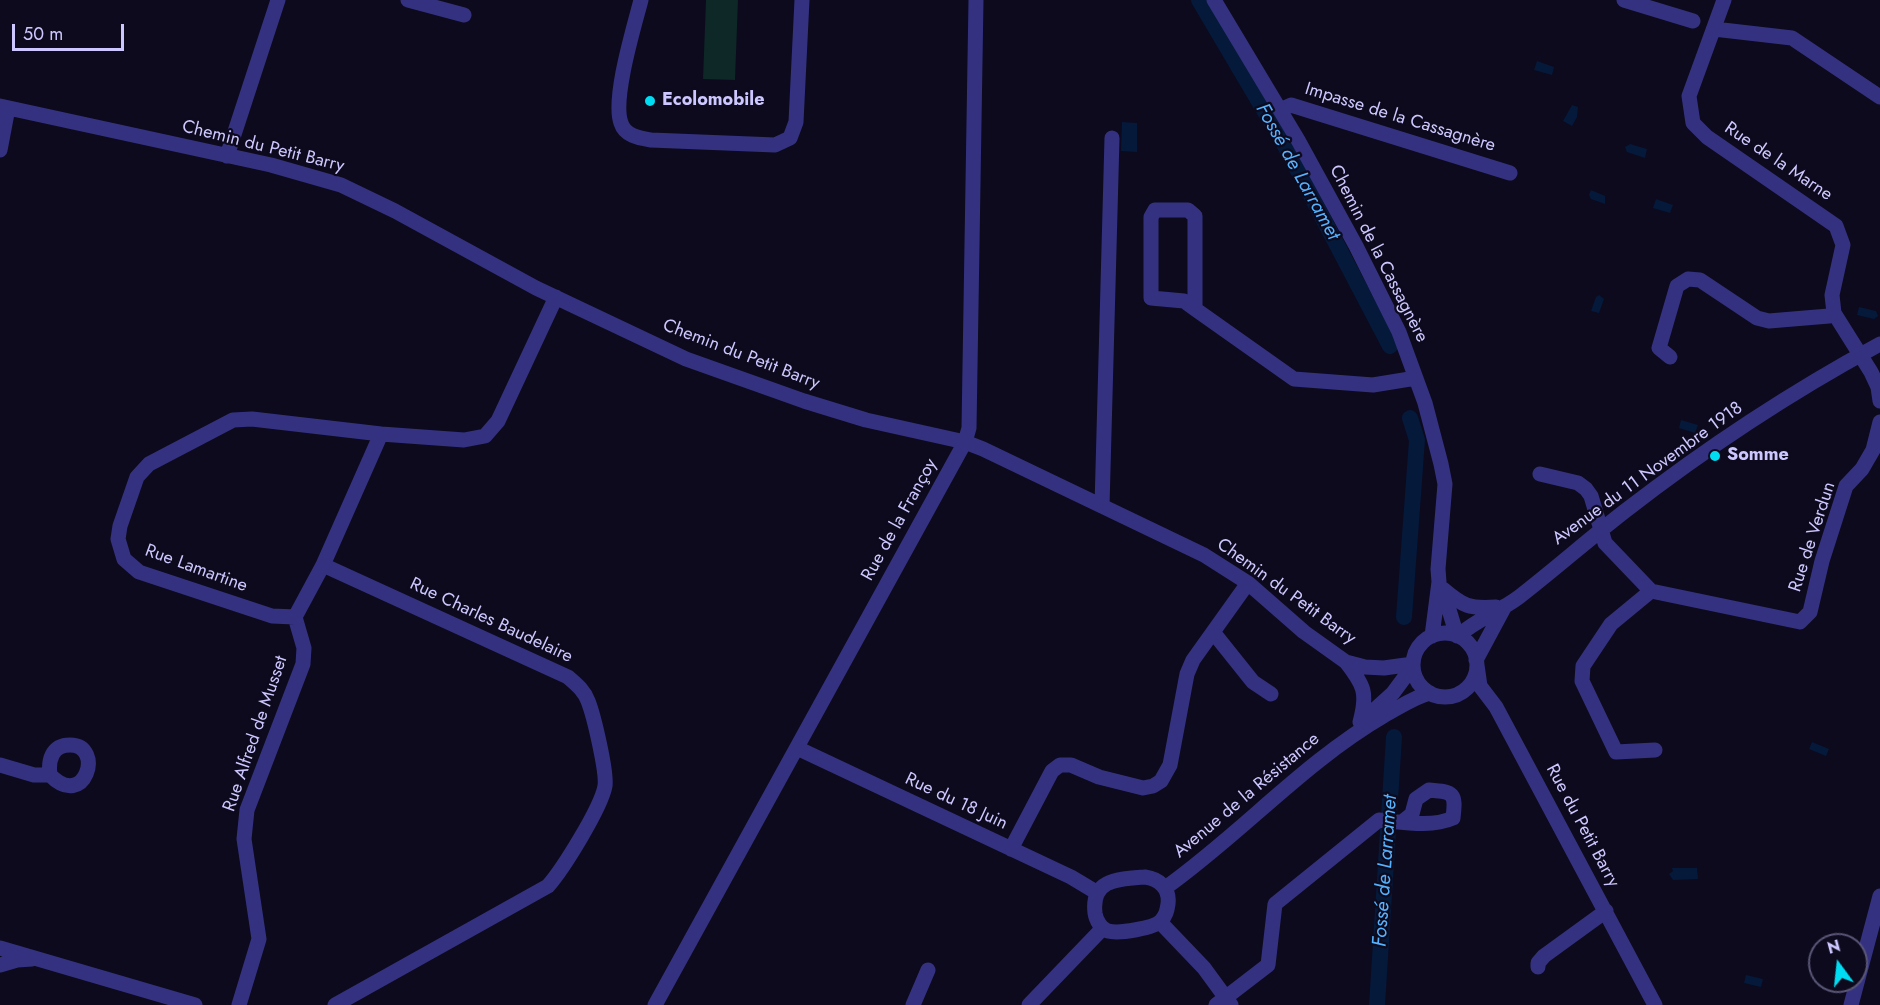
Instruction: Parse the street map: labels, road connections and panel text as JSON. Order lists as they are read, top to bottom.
{
  "streets": {
    "street": [
      "Impasse de la Cassagnère",
      "Chemin du Petit Barry",
      "Rue de la Marne",
      "Chemin de la Cassagnère",
      "Avenue du 11 Novembre 1918",
      "Rue de la Françoy",
      "Rue de Verdun",
      "Rue Lamartine",
      "Rue Charles Baudelaire",
      "Rue Alfred de Musset",
      "Avenue de la Résistance",
      "Rue du 18 Juin",
      "Rue du Petit Barry"
    ]
  },
  "crossings": [
    ["Impasse de la Cassagnère", "Chemin de la Cassagnère"],
    ["Chemin du Petit Barry", "Avenue du 11 Novembre 1918"],
    ["Chemin du Petit Barry", "Rue de la Françoy"],
    ["Chemin du Petit Barry", "Rue Lamartine"],
    ["Chemin du Petit Barry", "Avenue de la Résistance"],
    ["Chemin du Petit Barry", "Rue du Petit Barry"],
    ["Avenue du 11 Novembre 1918", "Avenue de la Résistance"],
    ["Avenue du 11 Novembre 1918", "Rue du Petit Barry"],
    ["Rue de la Françoy", "Rue du 18 Juin"],
    ["Rue Lamartine", "Rue Alfred de Musset"],
    ["Avenue de la Résistance", "Rue du 18 Juin"],
    ["Avenue de la Résistance", "Rue du Petit Barry"]
  ],
  "water": ["Fossé de Larramet"],
  "places": ["Ecolomobile", "Somme"],
  "scale_bar": "50 m",
  "north": "top"
}
